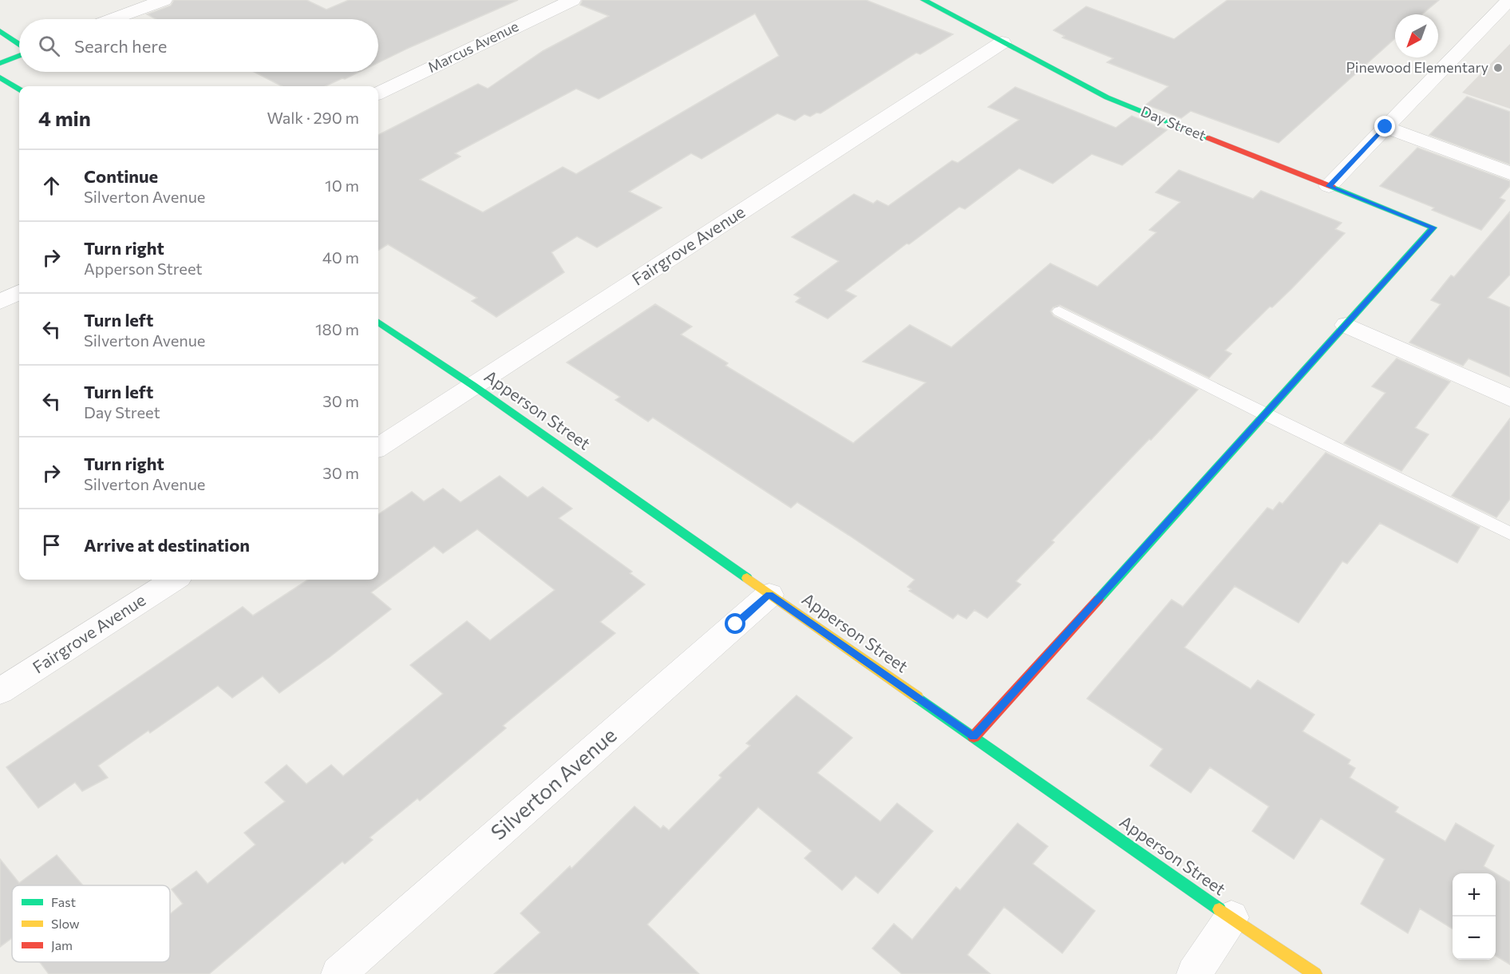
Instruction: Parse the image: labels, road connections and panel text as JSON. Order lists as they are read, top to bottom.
{
  "streets": {
    "street": [
      "Marcus Avenue",
      "Day Street",
      "Fairgrove Avenue",
      "Apperson Street",
      "Silverton Avenue"
    ]
  },
  "crossings": [
    ["Day Street", "Fairgrove Avenue"],
    ["Fairgrove Avenue", "Apperson Street"],
    ["Apperson Street", "Silverton Avenue"]
  ],
  "places": ["Pinewood Elementary"],
  "legend": ["Fast", "Slow", "Jam"],
  "north": "bottom left",
  "page": {
    "search": "Search here",
    "heading": ["4 min", "Walk · 290 m"],
    "list": [
      ["Continue", "Silverton Avenue", "10 m"],
      ["Turn right", "Apperson Street", "40 m"],
      ["Turn left", "Silverton Avenue", "180 m"],
      ["Turn left", "Day Street", "30 m"],
      ["Turn right", "Silverton Avenue", "30 m"],
      "Arrive at destination"
    ],
    "map_buttons": ["+", "−"]
  }
}
